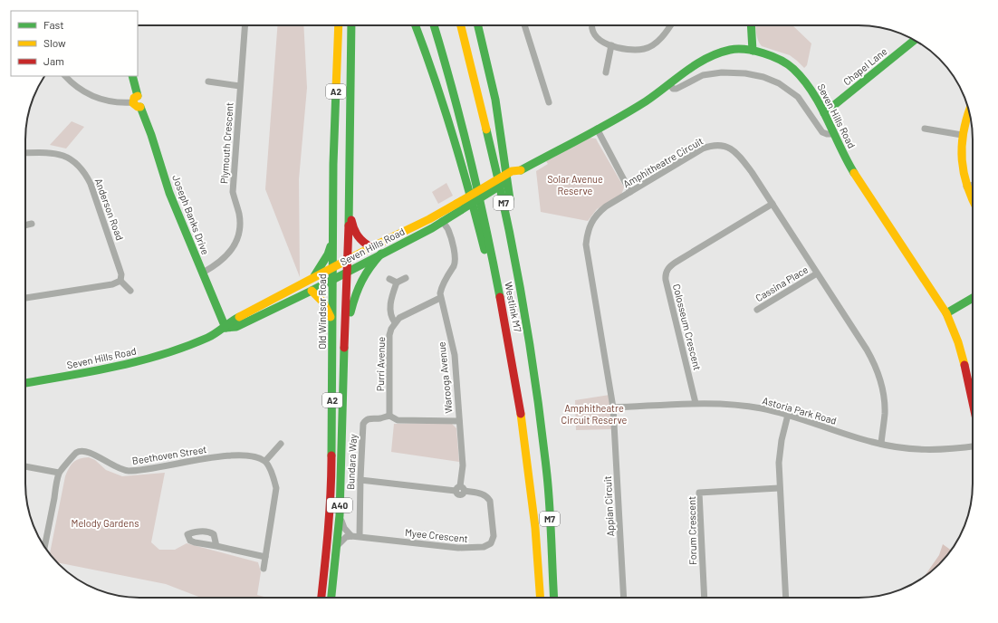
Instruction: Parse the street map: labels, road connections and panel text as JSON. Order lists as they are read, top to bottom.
{
  "streets": {
    "main road": [
      "Chapel Lane",
      "A2",
      "Seven Hills Road",
      "M7",
      "Joseph Banks Drive",
      "Westlink M7",
      "Old Windsor Road",
      "A40"
    ],
    "street": [
      "Plymouth Crescent",
      "Amphitheatre Circuit",
      "Anderson Road",
      "Cassina Place",
      "Colosseum Crescent",
      "Purri Avenue",
      "Warooga Avenue",
      "Astoria Park Road",
      "Beethoven Street",
      "Bundara Way",
      "Appian Circuit",
      "Forum Crescent",
      "Myee Crescent"
    ]
  },
  "crossings": [
    ["Chapel Lane", "Seven Hills Road"],
    ["Seven Hills Road", "Joseph Banks Drive"],
    ["Seven Hills Road", "Old Windsor Road"],
    ["Seven Hills Road", "Warooga Avenue"],
    ["Seven Hills Road", "A40"],
    ["Plymouth Crescent", "Joseph Banks Drive"],
    ["Amphitheatre Circuit", "Cassina Place"],
    ["Amphitheatre Circuit", "Colosseum Crescent"],
    ["Amphitheatre Circuit", "Astoria Park Road"],
    ["Amphitheatre Circuit", "Appian Circuit"],
    ["Colosseum Crescent", "Astoria Park Road"],
    ["Purri Avenue", "Bundara Way"],
    ["Warooga Avenue", "Bundara Way"],
    ["Warooga Avenue", "Myee Crescent"],
    ["Astoria Park Road", "Appian Circuit"],
    ["Bundara Way", "Myee Crescent"]
  ],
  "parks": ["Solar Avenue Reserve", "Amphitheatre Circuit Reserve", "Melody Gardens"],
  "legend": ["Fast", "Slow", "Jam"]
}
